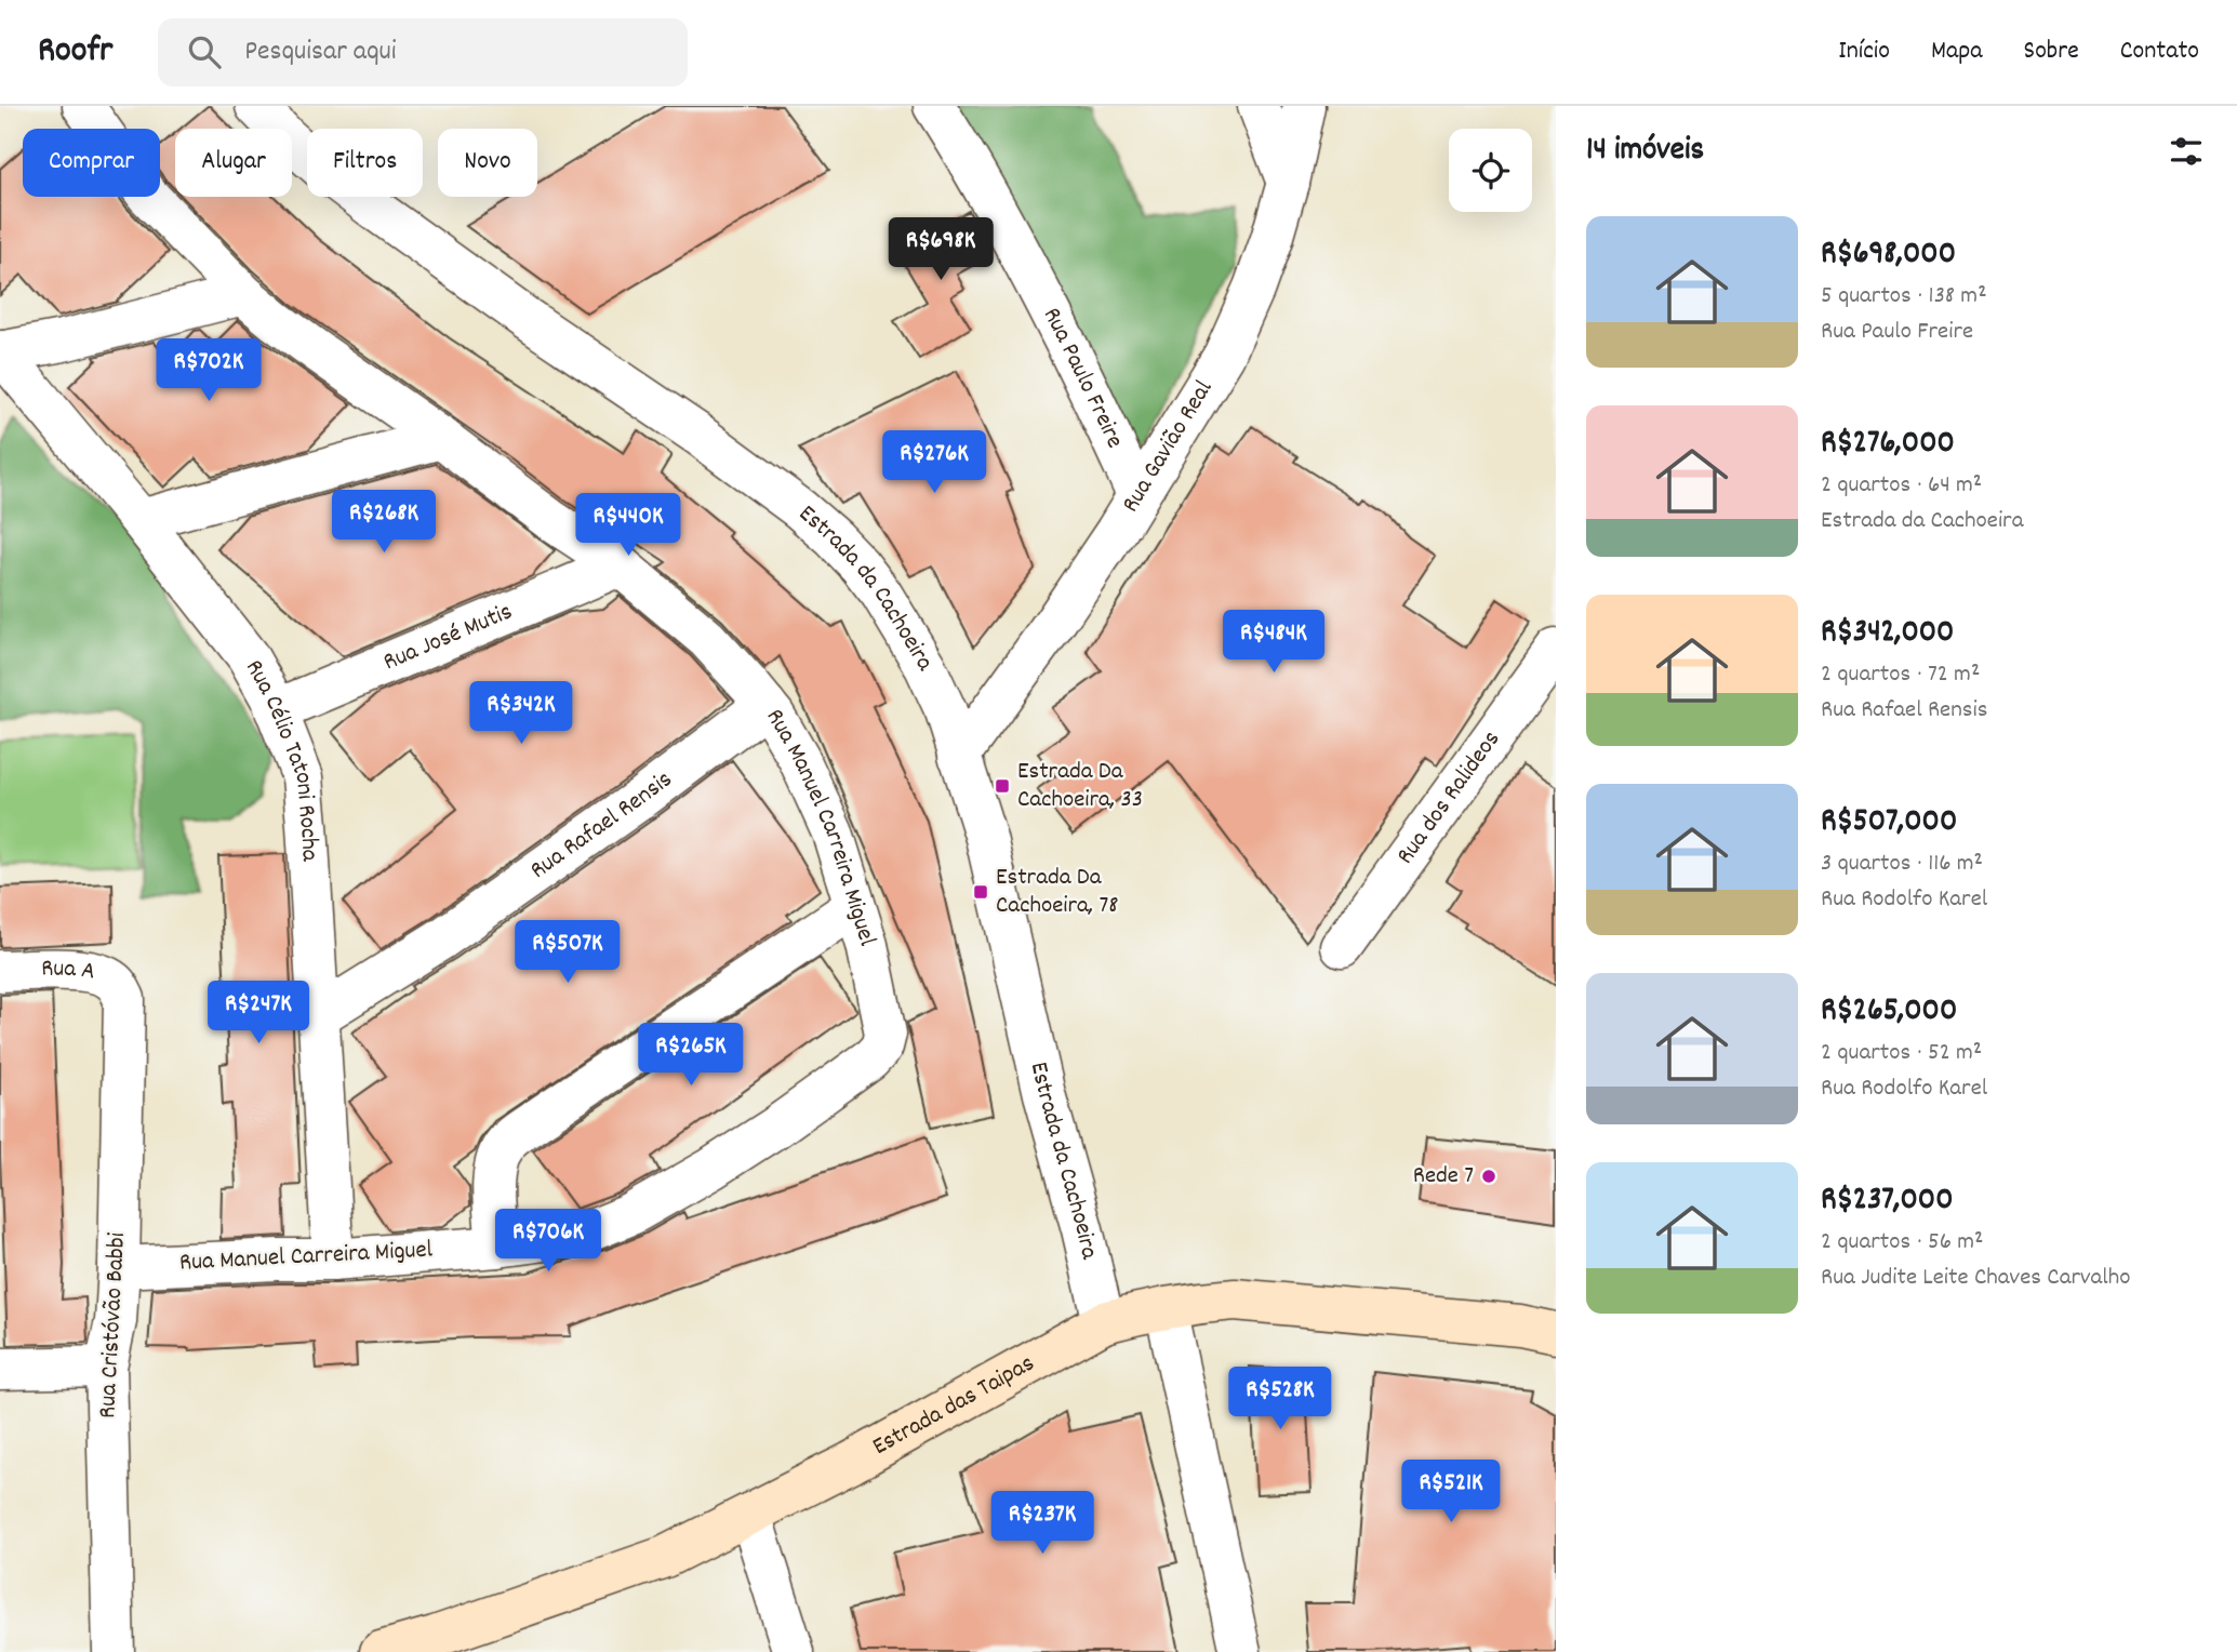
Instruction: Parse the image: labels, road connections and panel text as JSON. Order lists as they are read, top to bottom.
{
  "streets": {
    "main road": ["Estrada das Taipas"],
    "street": [
      "Rua Paulo Freire",
      "Rua Gavião Real",
      "Estrada da Cachoeira",
      "Rua José Mutis",
      "Rua Célio Tatoni Rocha",
      "Rua dos Ralideos",
      "Rua Rafael Rensis",
      "Rua Manuel Carreira Miguel",
      "Rua A",
      "Rua Cristóvão Babbi"
    ]
  },
  "crossings": [
    ["Rua Paulo Freire", "Rua Gavião Real"],
    ["Rua Gavião Real", "Estrada da Cachoeira"],
    ["Estrada da Cachoeira", "Estrada das Taipas"],
    ["Rua José Mutis", "Rua Célio Tatoni Rocha"],
    ["Rua José Mutis", "Rua Manuel Carreira Miguel"],
    ["Rua Célio Tatoni Rocha", "Rua Rafael Rensis"],
    ["Rua Célio Tatoni Rocha", "Rua Manuel Carreira Miguel"],
    ["Rua Rafael Rensis", "Rua Manuel Carreira Miguel"],
    ["Rua Manuel Carreira Miguel", "Rua Cristóvão Babbi"],
    ["Rua A", "Rua Cristóvão Babbi"]
  ],
  "places": {
    "transit": ["Estrada Da Cachoeira, 33", "Estrada Da Cachoeira, 78"],
    "other": ["Rede 7"]
  },
  "page": {
    "header": "Roofr",
    "search": "Pesquisar aqui",
    "nav": [
      "Início",
      "Mapa",
      "Sobre",
      "Contato"
    ],
    "heading": "14 imóveis",
    "chip": [
      "Comprar",
      "Alugar",
      "Filtros",
      "Novo"
    ],
    "list": [
      {
        "name": "R$698,000",
        "note": "5 quartos · 138 m² · Rua Paulo Freire"
      },
      {
        "name": "R$276,000",
        "note": "2 quartos · 64 m² · Estrada da Cachoeira"
      },
      {
        "name": "R$342,000",
        "note": "2 quartos · 72 m² · Rua Rafael Rensis"
      },
      {
        "name": "R$507,000",
        "note": "3 quartos · 116 m² · Rua Rodolfo Karel"
      },
      {
        "name": "R$265,000",
        "note": "2 quartos · 52 m² · Rua Rodolfo Karel"
      },
      {
        "name": "R$237,000",
        "note": "2 quartos · 56 m² · Rua Judite Leite Chaves Carvalho"
      }
    ],
    "price": [
      "R$698K",
      "R$702K",
      "R$276K",
      "R$268K",
      "R$440K",
      "R$484K",
      "R$342K",
      "R$507K",
      "R$247K",
      "R$265K",
      "R$706K",
      "R$528K",
      "R$521K",
      "R$237K"
    ]
  }
}
